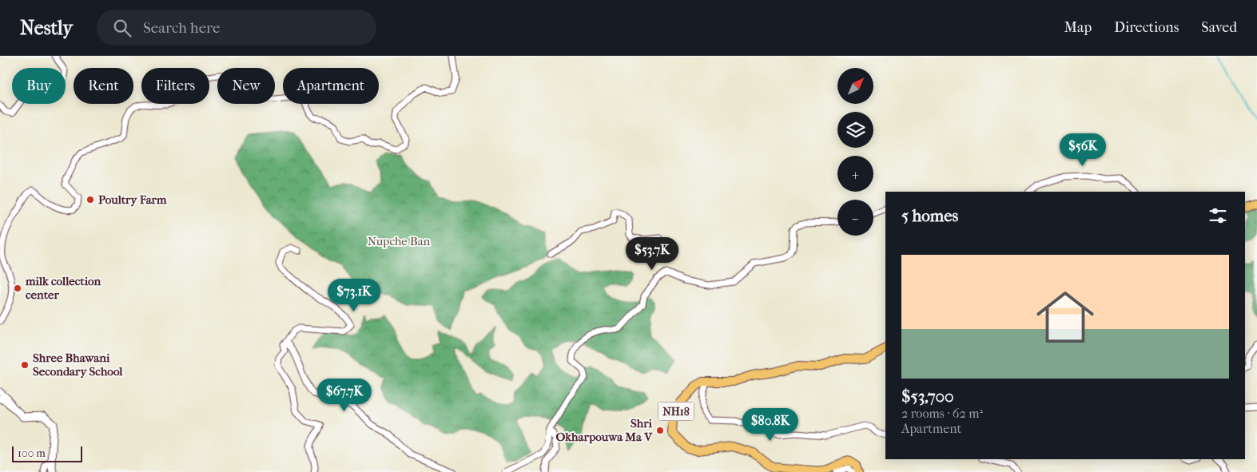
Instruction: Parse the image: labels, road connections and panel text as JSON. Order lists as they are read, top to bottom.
{
  "streets": {
    "main road": ["NH18"]
  },
  "parks": ["Nupche Ban"],
  "places": [
    "Poultry Farm",
    "milk collection center",
    "Shree Bhawani Secondary School",
    "Shri Okharpouwa Ma V"
  ],
  "scale_bar": "100 m",
  "north": "top right",
  "page": {
    "header": "Nestly",
    "search": "Search here",
    "nav": ["Map", "Directions", "Saved"],
    "map_buttons": ["+", "−"],
    "chip": [
      "Buy",
      "Rent",
      "Filters",
      "New",
      "Apartment"
    ],
    "price": [
      "$56K",
      "$53.7K",
      "$73.1K",
      "$67.7K",
      "$80.8K"
    ],
    "heading": "5 homes",
    "list": [
      {
        "name": "$53,700",
        "note": "2 rooms · 62 m² · Apartment"
      }
    ],
    "scale": "100 m"
  }
}
